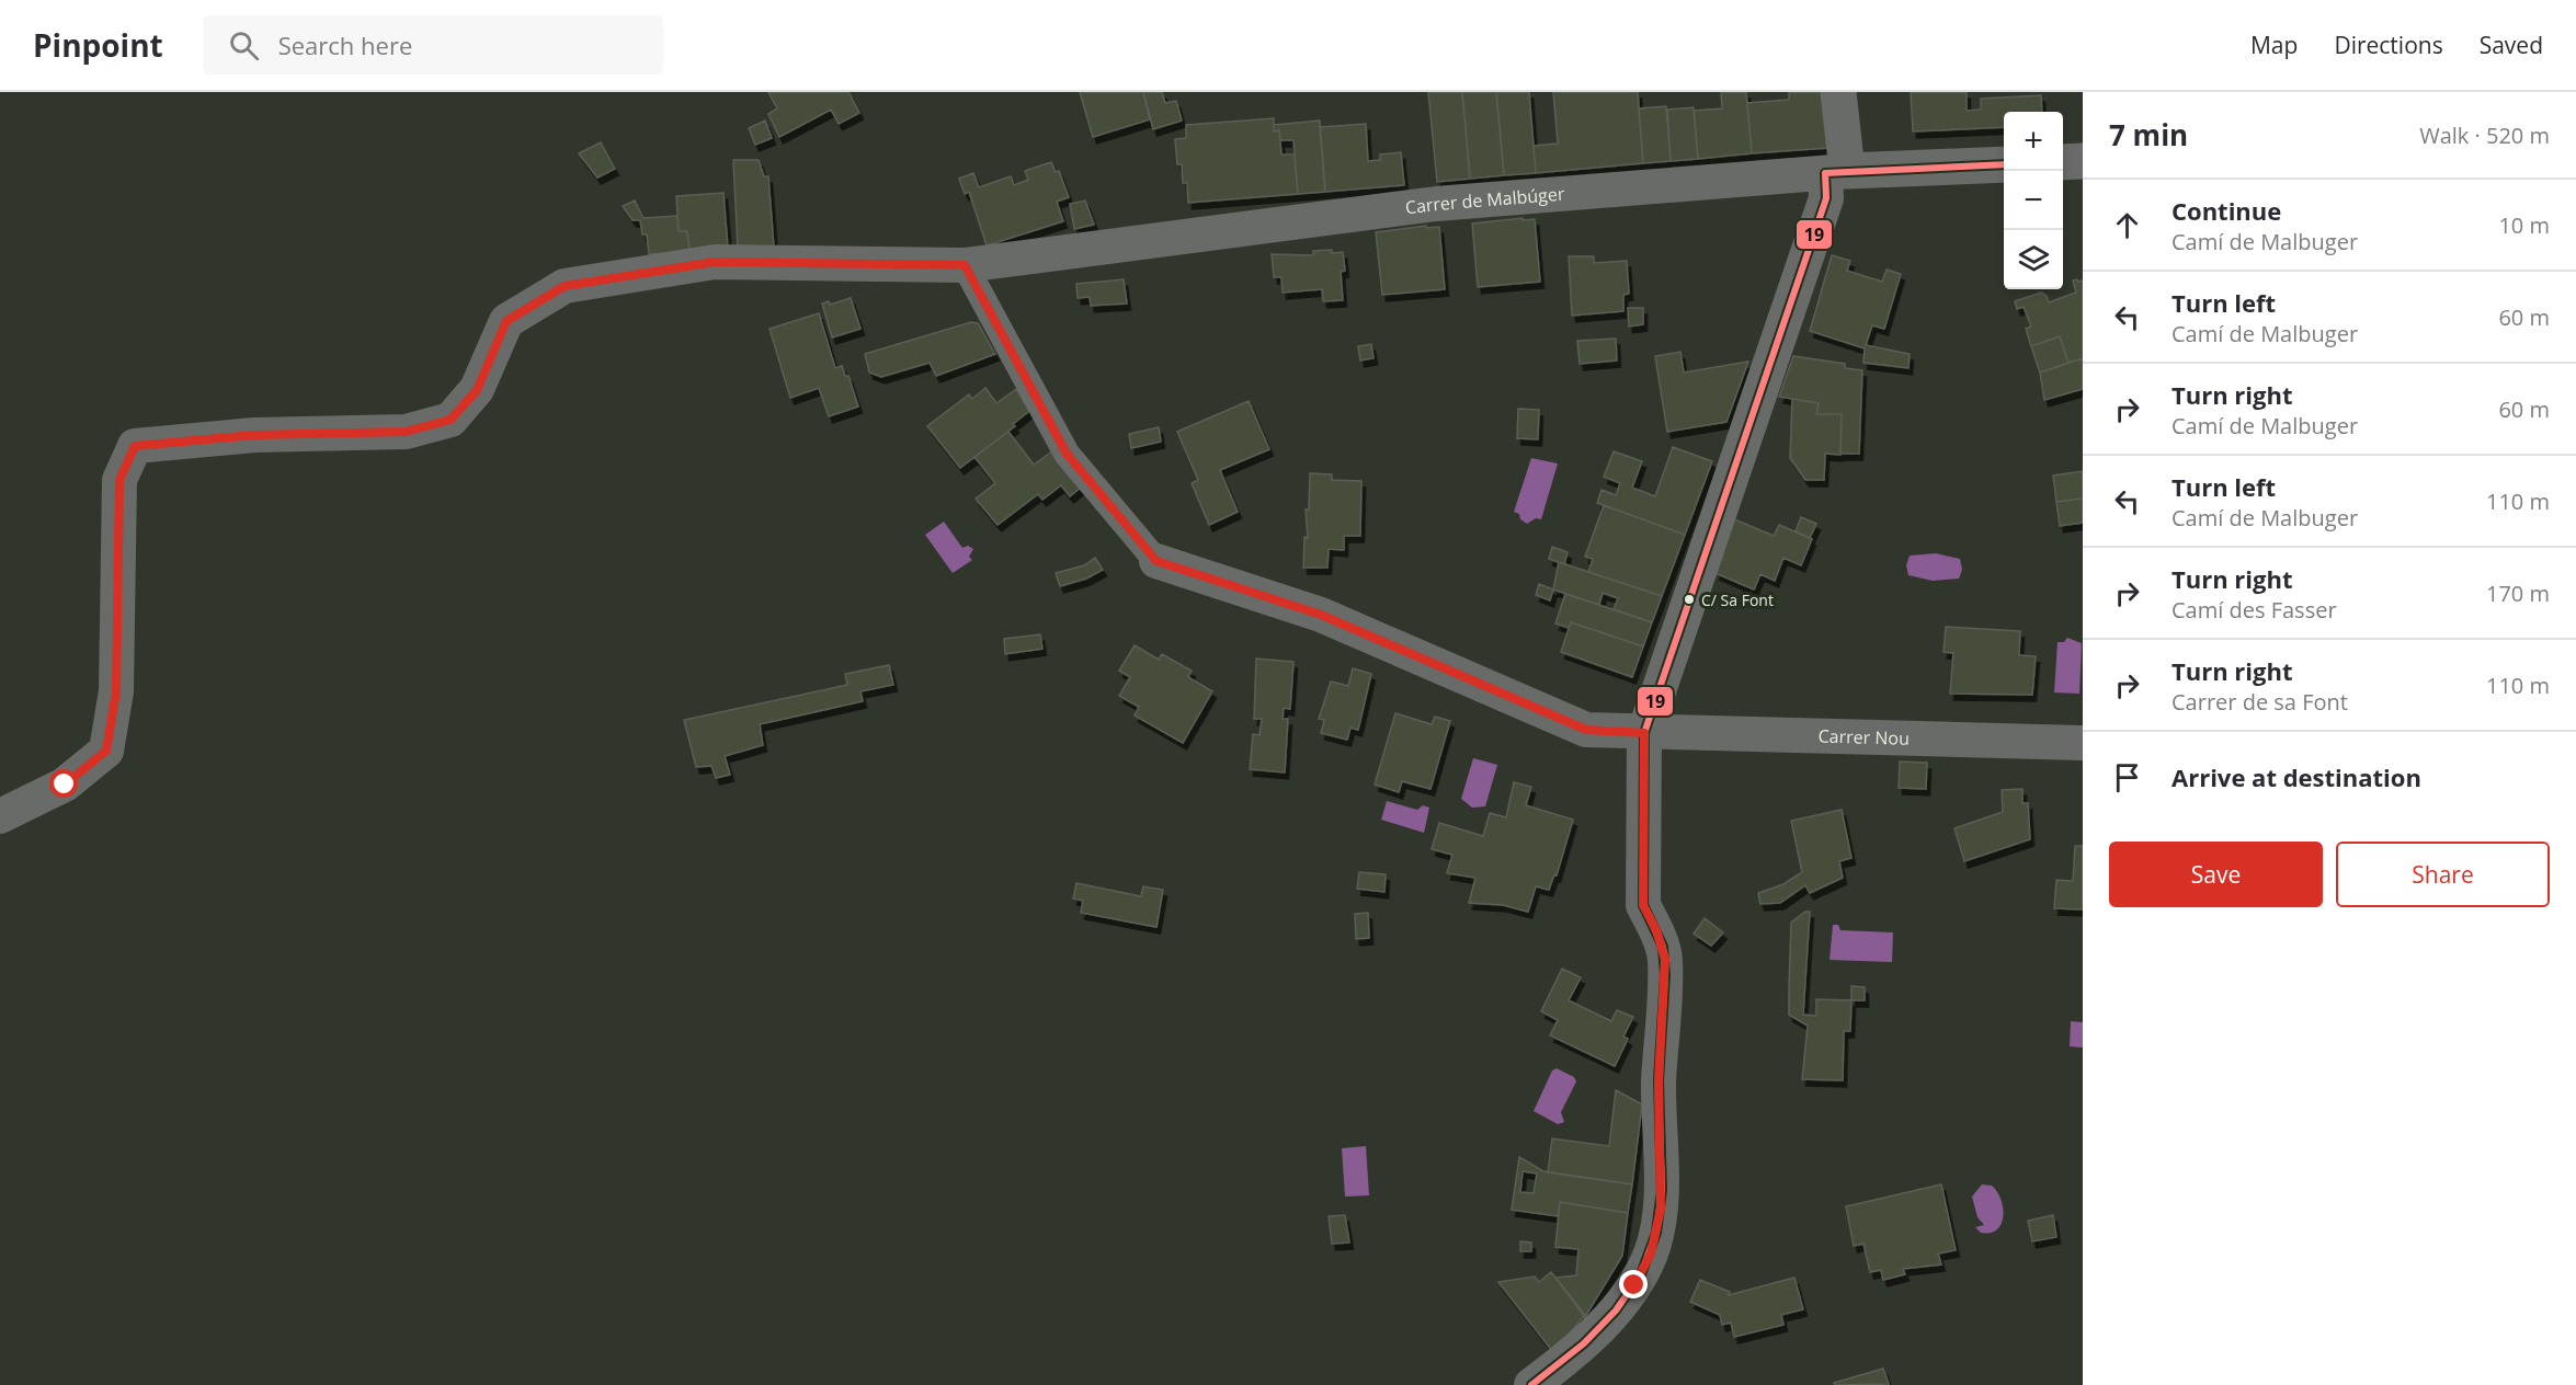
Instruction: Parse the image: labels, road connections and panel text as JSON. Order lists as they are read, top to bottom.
{
  "streets": {
    "street": ["Carrer de Malbúger", "Carrer Nou"]
  },
  "places": ["C/ Sa Font"],
  "lines": ["transit line 19"],
  "page": {
    "header": "Pinpoint",
    "search": "Search here",
    "nav": ["Map", "Directions", "Saved"],
    "heading": ["7 min", "Walk · 520 m"],
    "map_buttons": ["+", "−"],
    "list": [
      ["Continue", "Camí de Malbuger", "10 m"],
      ["Turn left", "Camí de Malbuger", "60 m"],
      ["Turn right", "Camí de Malbuger", "60 m"],
      ["Turn left", "Camí de Malbuger", "110 m"],
      ["Turn right", "Camí des Fasser", "170 m"],
      ["Turn right", "Carrer de sa Font", "110 m"],
      "Arrive at destination"
    ],
    "buttons": ["Save", "Share"]
  }
}
